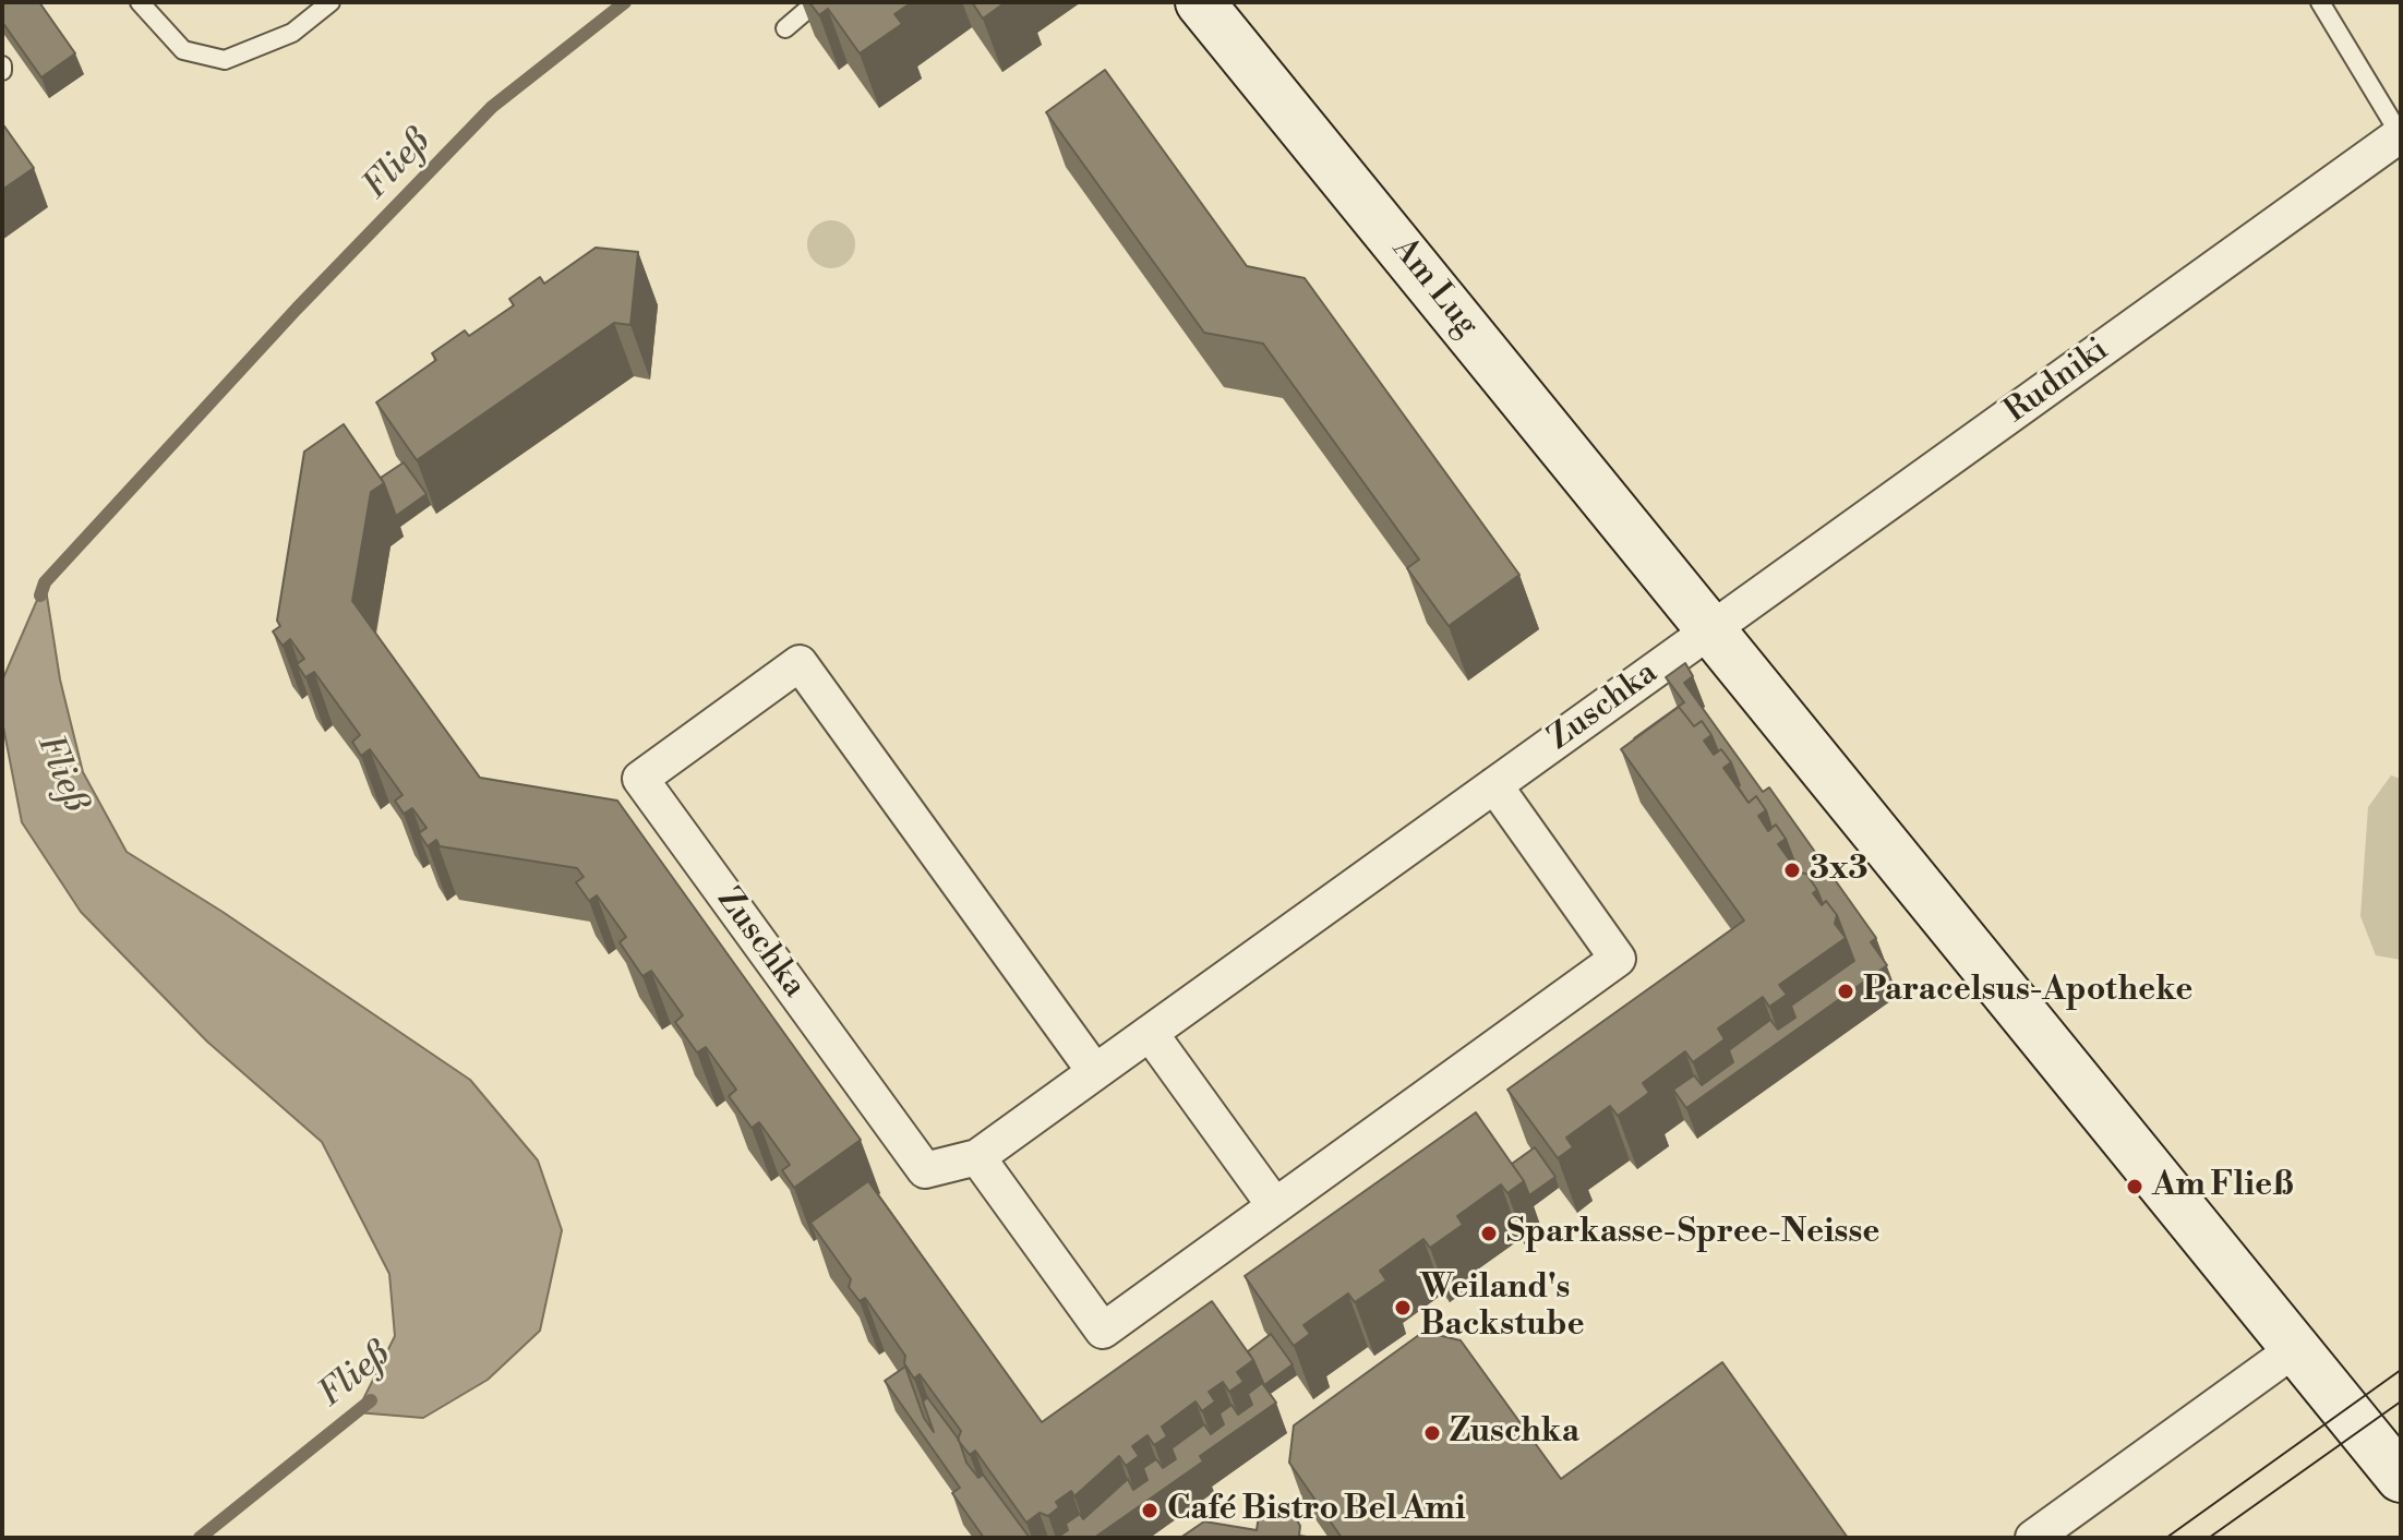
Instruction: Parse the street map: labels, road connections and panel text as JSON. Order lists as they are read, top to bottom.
{
  "streets": {
    "street": ["Am Lug", "Rudniki", "Zuschka"]
  },
  "crossings": [
    ["Am Lug", "Rudniki"],
    ["Am Lug", "Zuschka"],
    ["Rudniki", "Zuschka"]
  ],
  "water": ["Fließ"],
  "places": [
    "3x3",
    "Paracelsus-Apotheke",
    "Am Fließ",
    "Sparkasse-Spree-Neisse",
    "Weiland's Backstube",
    "Zuschka",
    "Café Bistro Bel Ami"
  ]
}
